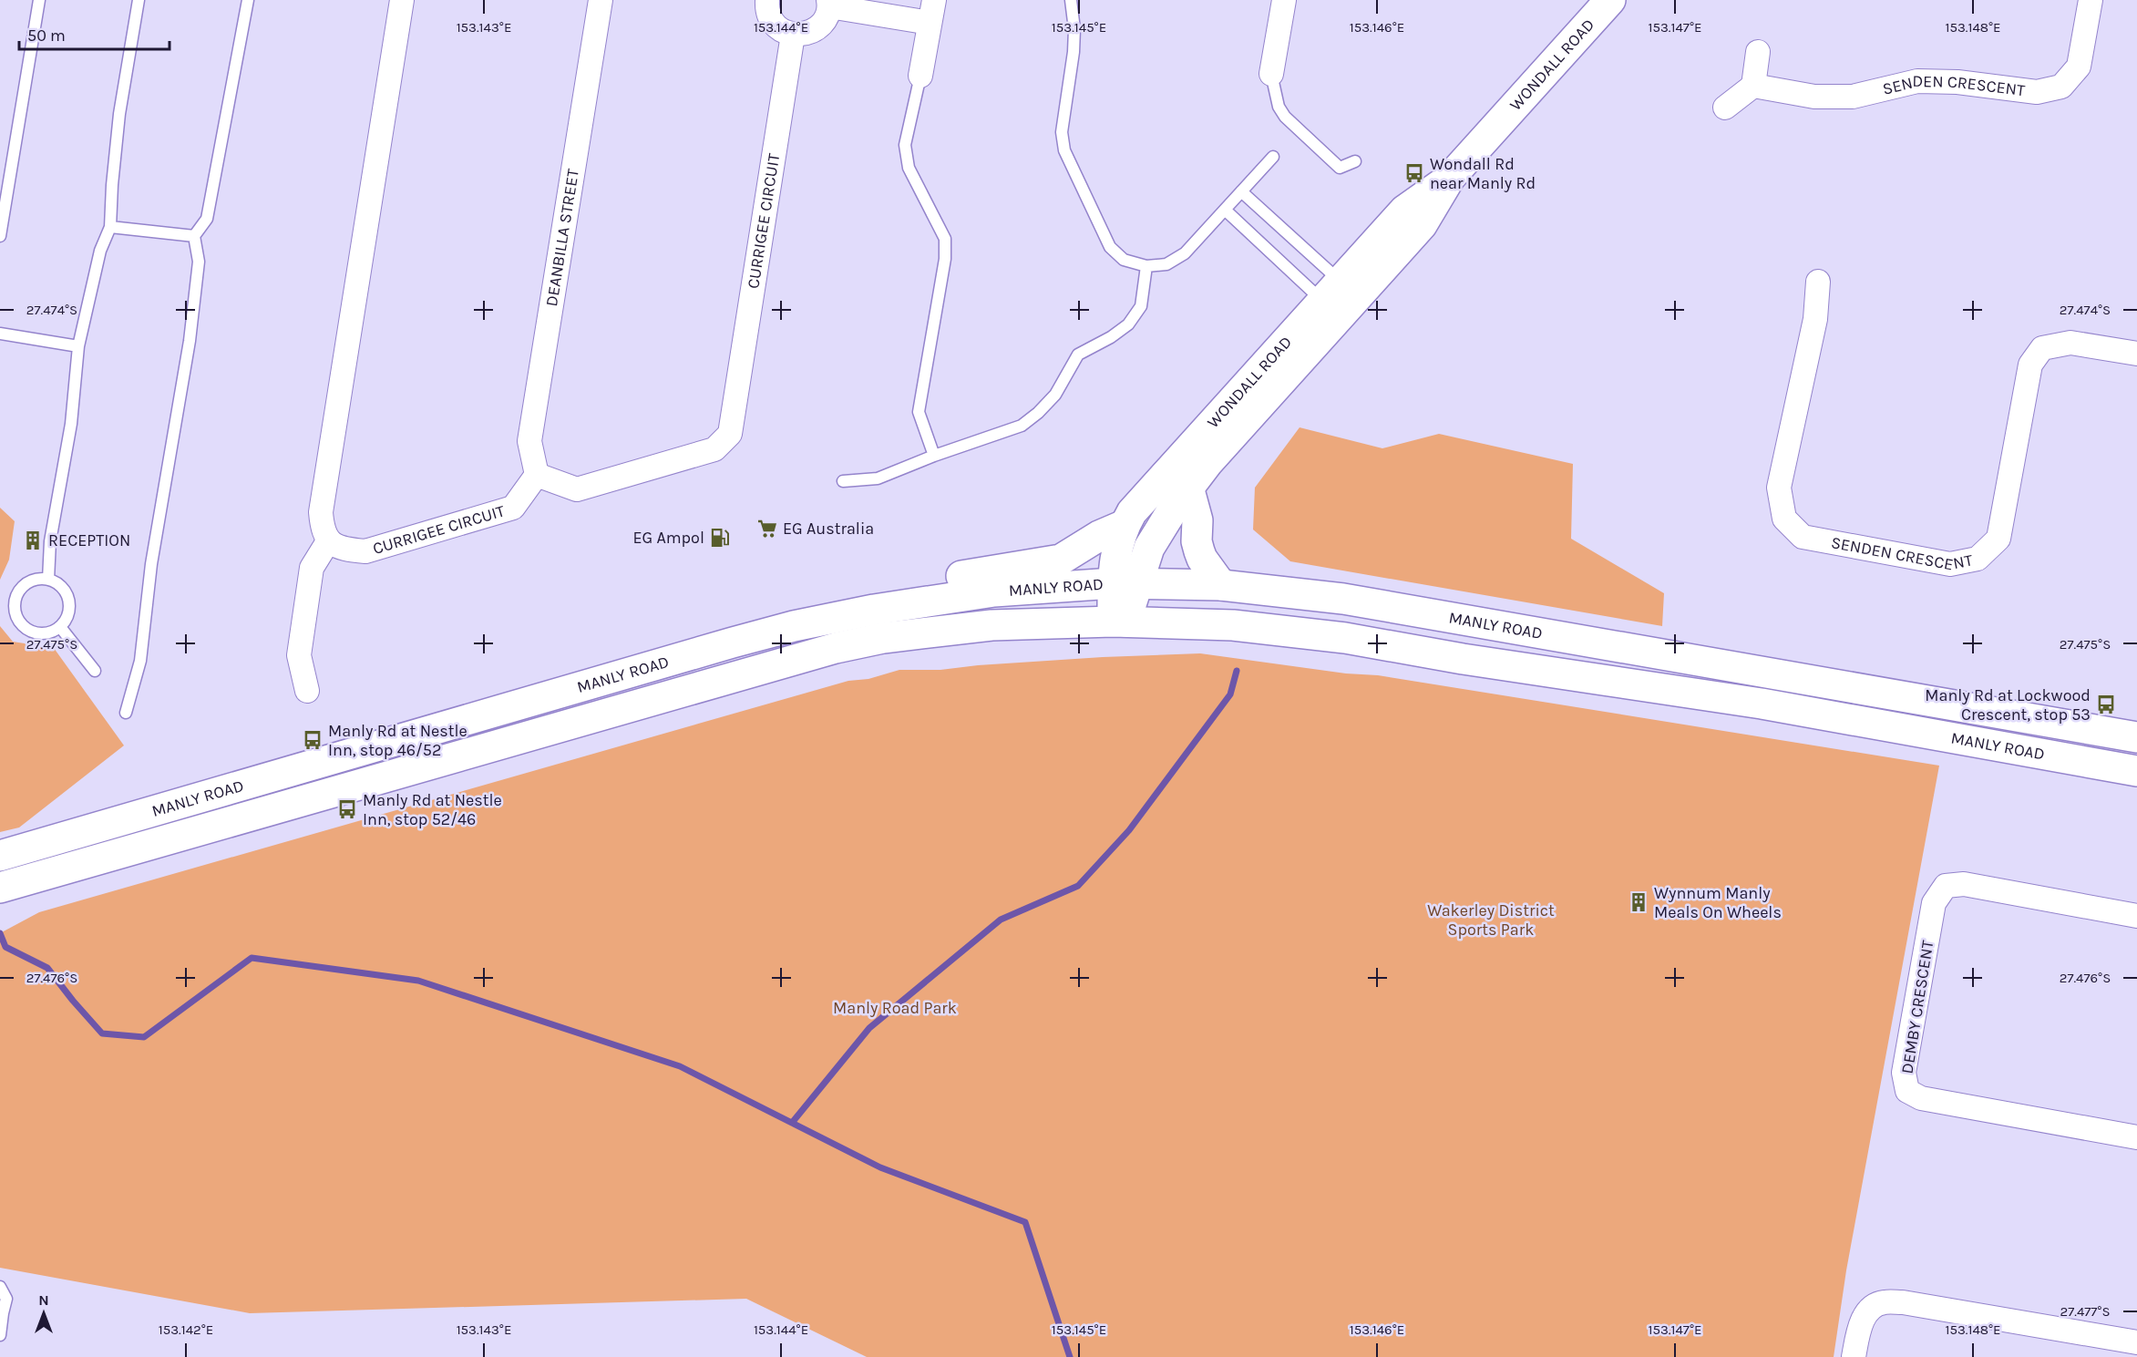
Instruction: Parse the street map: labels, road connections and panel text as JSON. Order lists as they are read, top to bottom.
{
  "streets": {
    "main road": ["WONDALL ROAD", "MANLY ROAD"],
    "street": [
      "SENDEN CRESCENT",
      "CURRIGEE CIRCUIT",
      "DEANBILLA STREET",
      "DEMBY CRESCENT"
    ]
  },
  "crossings": [
    ["WONDALL ROAD", "MANLY ROAD"],
    ["CURRIGEE CIRCUIT", "DEANBILLA STREET"]
  ],
  "parks": ["Wakerley District Sports Park", "Manly Road Park"],
  "places": {
    "bus stop": [
      "Wondall Rd near Manly Rd",
      "Manly Rd at Lockwood Crescent, stop 53",
      "Manly Rd at Nestle Inn, stop 46/52",
      "Manly Rd at Nestle Inn, stop 52/46"
    ],
    "supermarket": ["EG Australia"],
    "fuel station": ["EG Ampol"],
    "building": ["RECEPTION", "Wynnum Manly Meals On Wheels"]
  },
  "scale_bar": "50 m",
  "north": "top",
  "coordinates": [
    "153.143°E",
    "153.144°E",
    "153.145°E",
    "153.146°E",
    "153.147°E",
    "153.148°E",
    "27.474°S",
    "27.475°S",
    "27.476°S",
    "27.477°S",
    "153.142°E"
  ]
}
